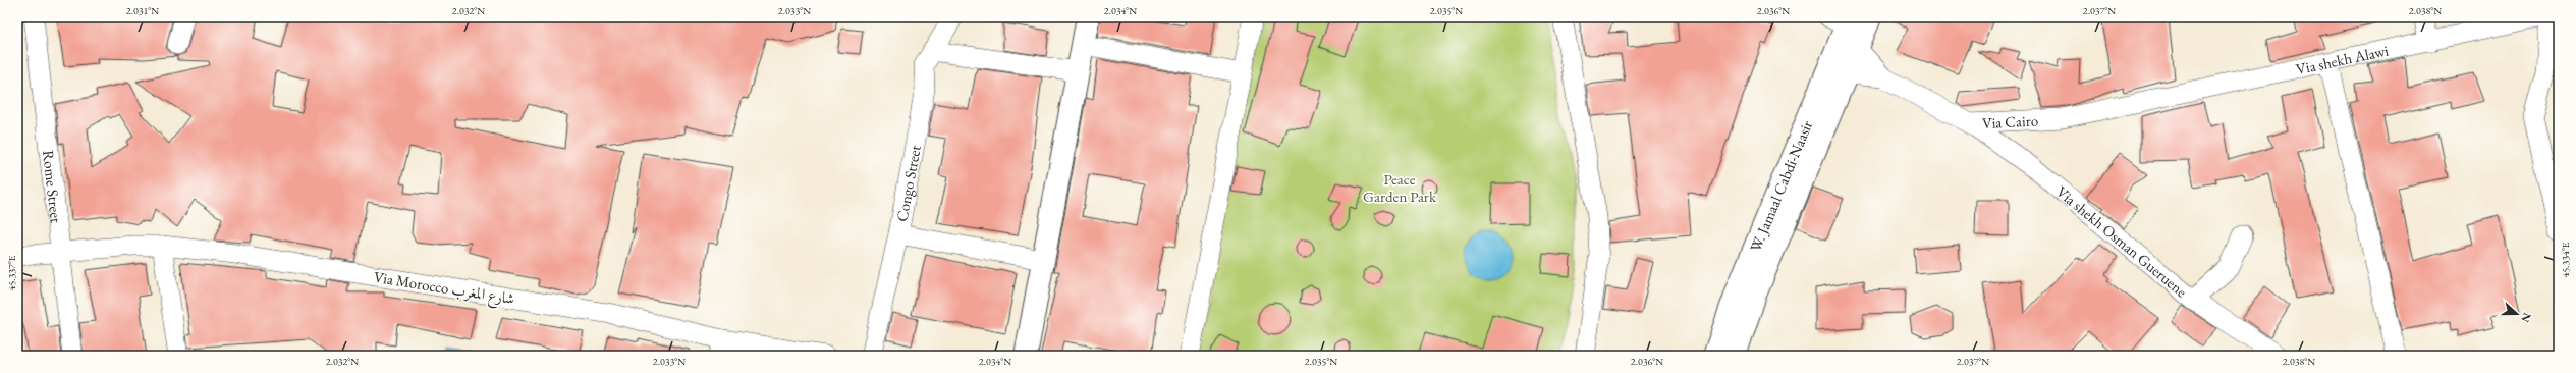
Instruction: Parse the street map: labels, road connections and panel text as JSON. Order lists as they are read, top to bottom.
{
  "streets": {
    "main road": ["W. Jamaal Cabdi-Naasir"],
    "street": [
      "Via shekh Alawi",
      "Via Cairo",
      "Congo Street",
      "Rome Street",
      "Via shekh Osman Gueruene",
      "Via Morocco شارع المغرب"
    ]
  },
  "crossings": [
    ["Via shekh Alawi", "Via Cairo"],
    ["Via Cairo", "W. Jamaal Cabdi-Naasir"],
    ["Via Cairo", "Via shekh Osman Gueruene"],
    ["Rome Street", "Via Morocco شارع المغرب"]
  ],
  "parks": ["Peace Garden Park"],
  "north": "right",
  "coordinates": [
    "2.031°N",
    "2.032°N",
    "2.033°N",
    "2.034°N",
    "2.035°N",
    "2.036°N",
    "2.037°N",
    "2.038°N",
    "45.334°E",
    "45.337°E"
  ]
}
